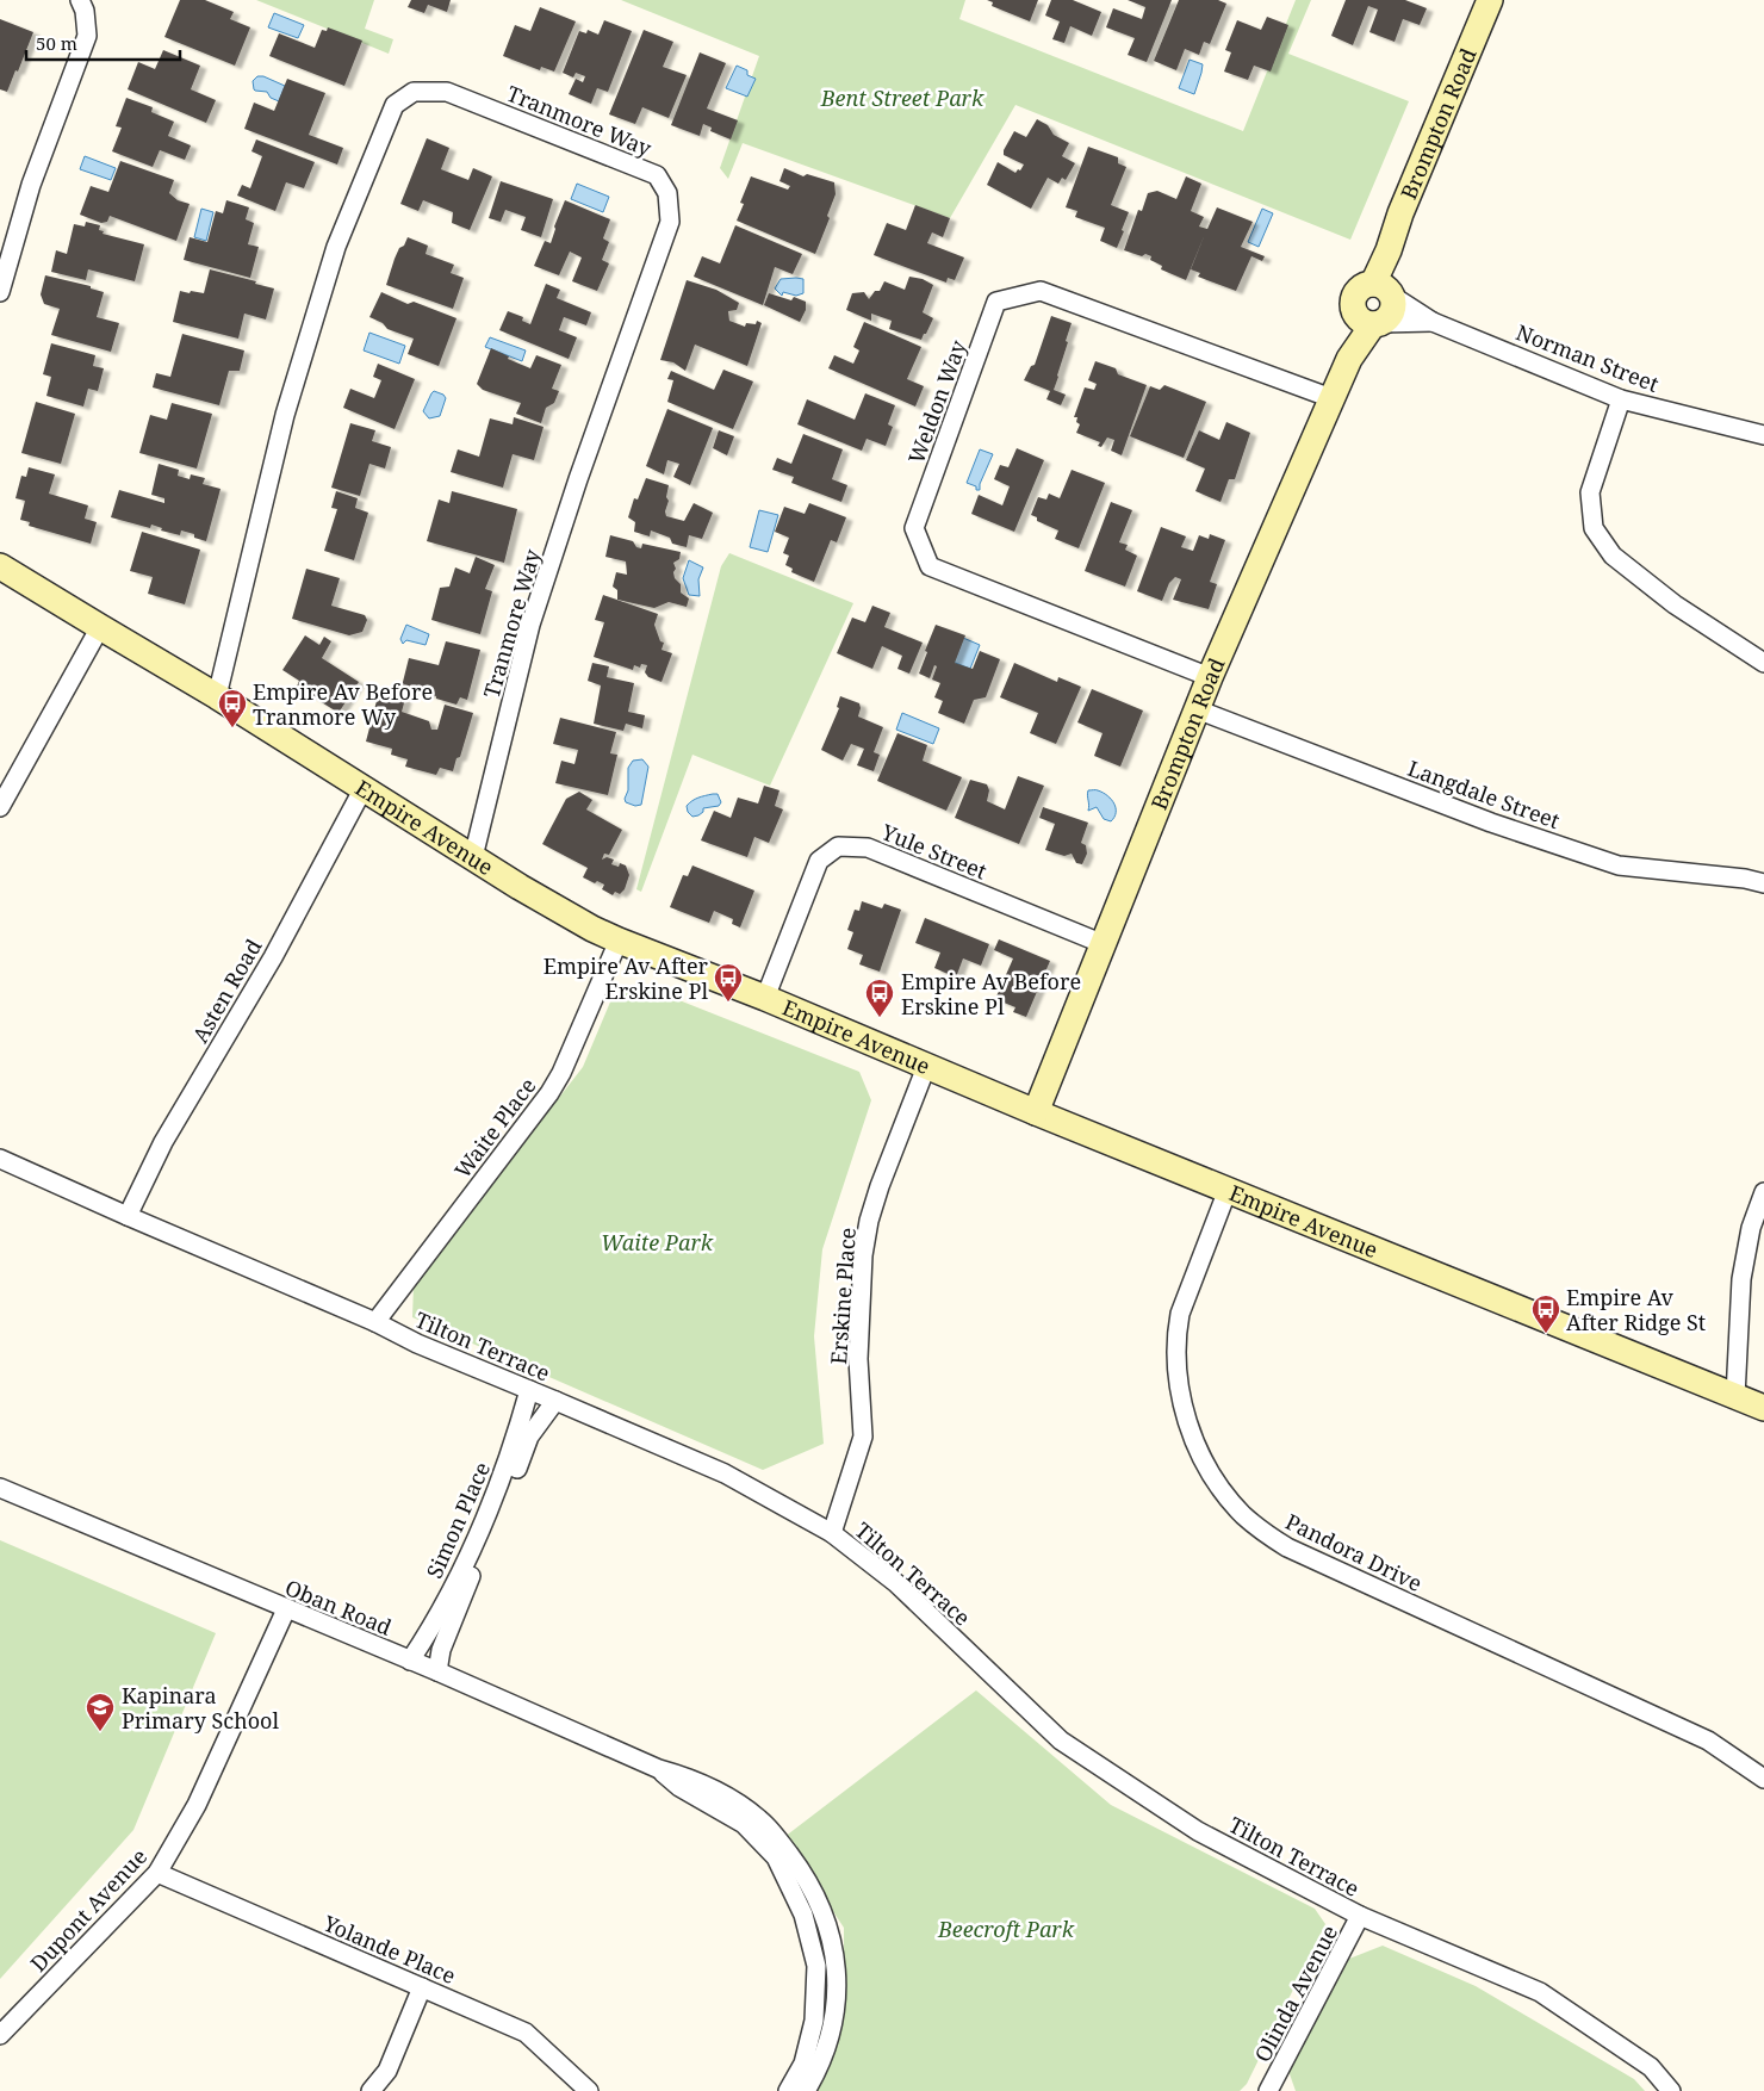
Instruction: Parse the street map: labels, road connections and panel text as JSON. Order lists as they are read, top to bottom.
{
  "streets": {
    "street": [
      "Tranmore Way",
      "Brompton Road",
      "Norman Street",
      "Weldon Way",
      "Langdale Street",
      "Empire Avenue",
      "Yule Street",
      "Asten Road",
      "Waite Place",
      "Erskine Place",
      "Tilton Terrace",
      "Simon Place",
      "Pandora Drive",
      "Oban Road",
      "Dupont Avenue",
      "Yolande Place",
      "Olinda Avenue"
    ]
  },
  "crossings": [
    ["Tranmore Way", "Empire Avenue"],
    ["Brompton Road", "Norman Street"],
    ["Brompton Road", "Weldon Way"],
    ["Brompton Road", "Langdale Street"],
    ["Brompton Road", "Empire Avenue"],
    ["Brompton Road", "Yule Street"],
    ["Empire Avenue", "Yule Street"],
    ["Empire Avenue", "Asten Road"],
    ["Empire Avenue", "Waite Place"],
    ["Empire Avenue", "Erskine Place"],
    ["Empire Avenue", "Pandora Drive"],
    ["Asten Road", "Tilton Terrace"],
    ["Waite Place", "Tilton Terrace"],
    ["Erskine Place", "Tilton Terrace"],
    ["Tilton Terrace", "Simon Place"],
    ["Tilton Terrace", "Olinda Avenue"],
    ["Simon Place", "Oban Road"],
    ["Oban Road", "Dupont Avenue"],
    ["Dupont Avenue", "Yolande Place"]
  ],
  "parks": ["Bent Street Park", "Waite Park", "Beecroft Park"],
  "places": {
    "bus stop": [
      "Empire Av Before Tranmore Wy",
      "Empire Av After Erskine Pl",
      "Empire Av Before Erskine Pl",
      "Empire Av After Ridge St"
    ],
    "school or university": ["Kapinara Primary School"]
  },
  "scale_bar": "50 m"
}
